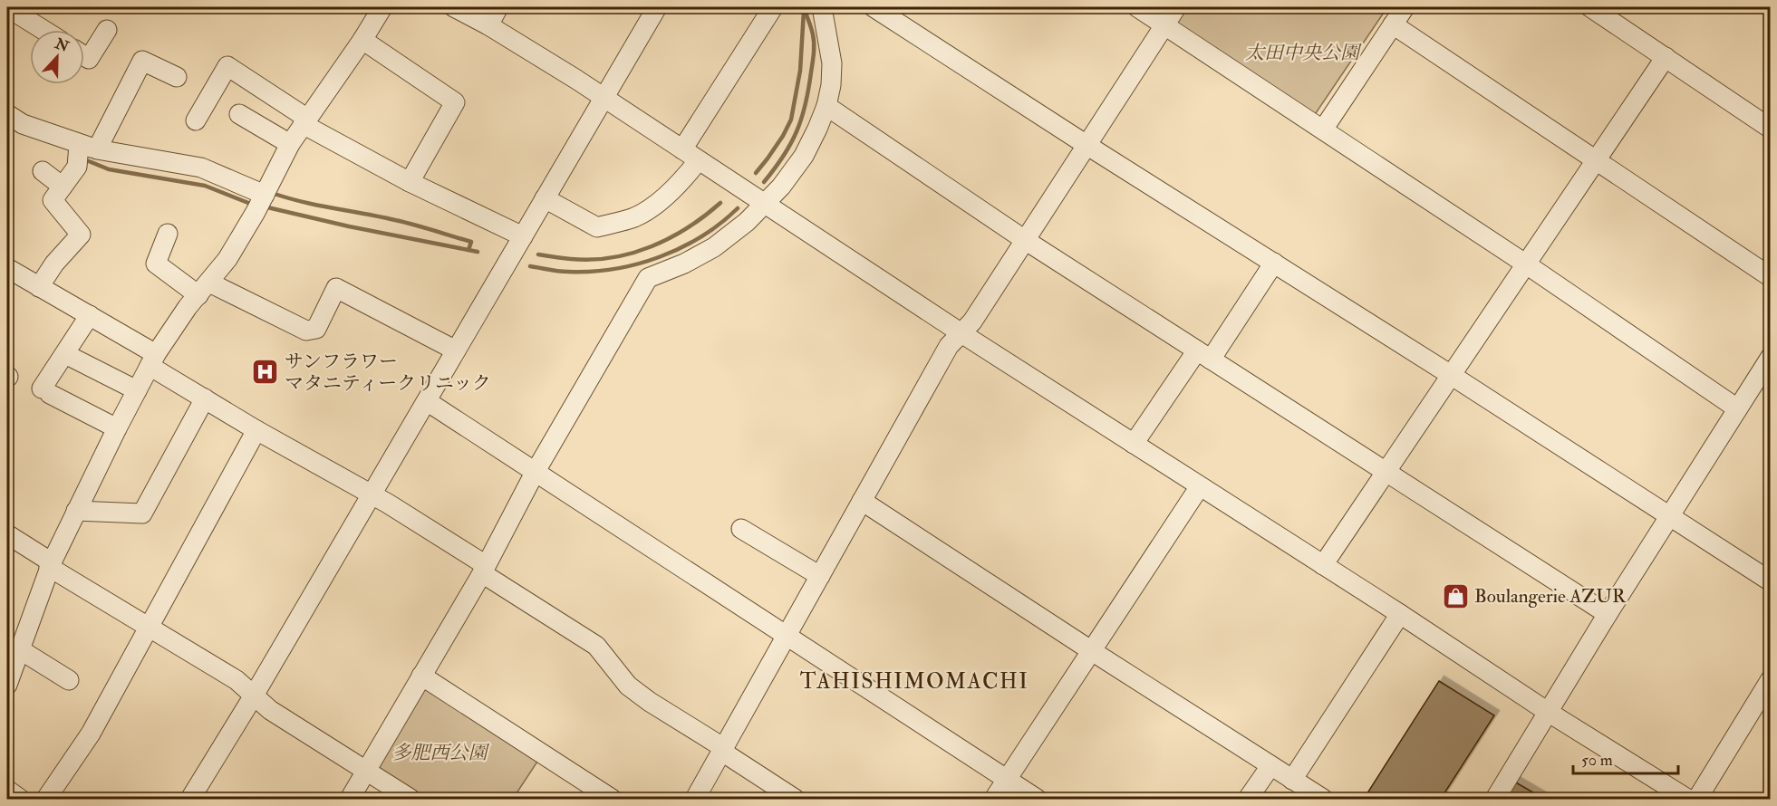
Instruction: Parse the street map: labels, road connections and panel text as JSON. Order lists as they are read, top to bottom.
{
  "districts": ["TAHISHIMOMACHI"],
  "parks": ["太田中央公園", "多肥西公園"],
  "places": {
    "hospital": ["サンフラワー マタニティークリニック"],
    "shop": ["Boulangerie AZUR"]
  },
  "scale_bar": "50 m",
  "north": "top"
}
